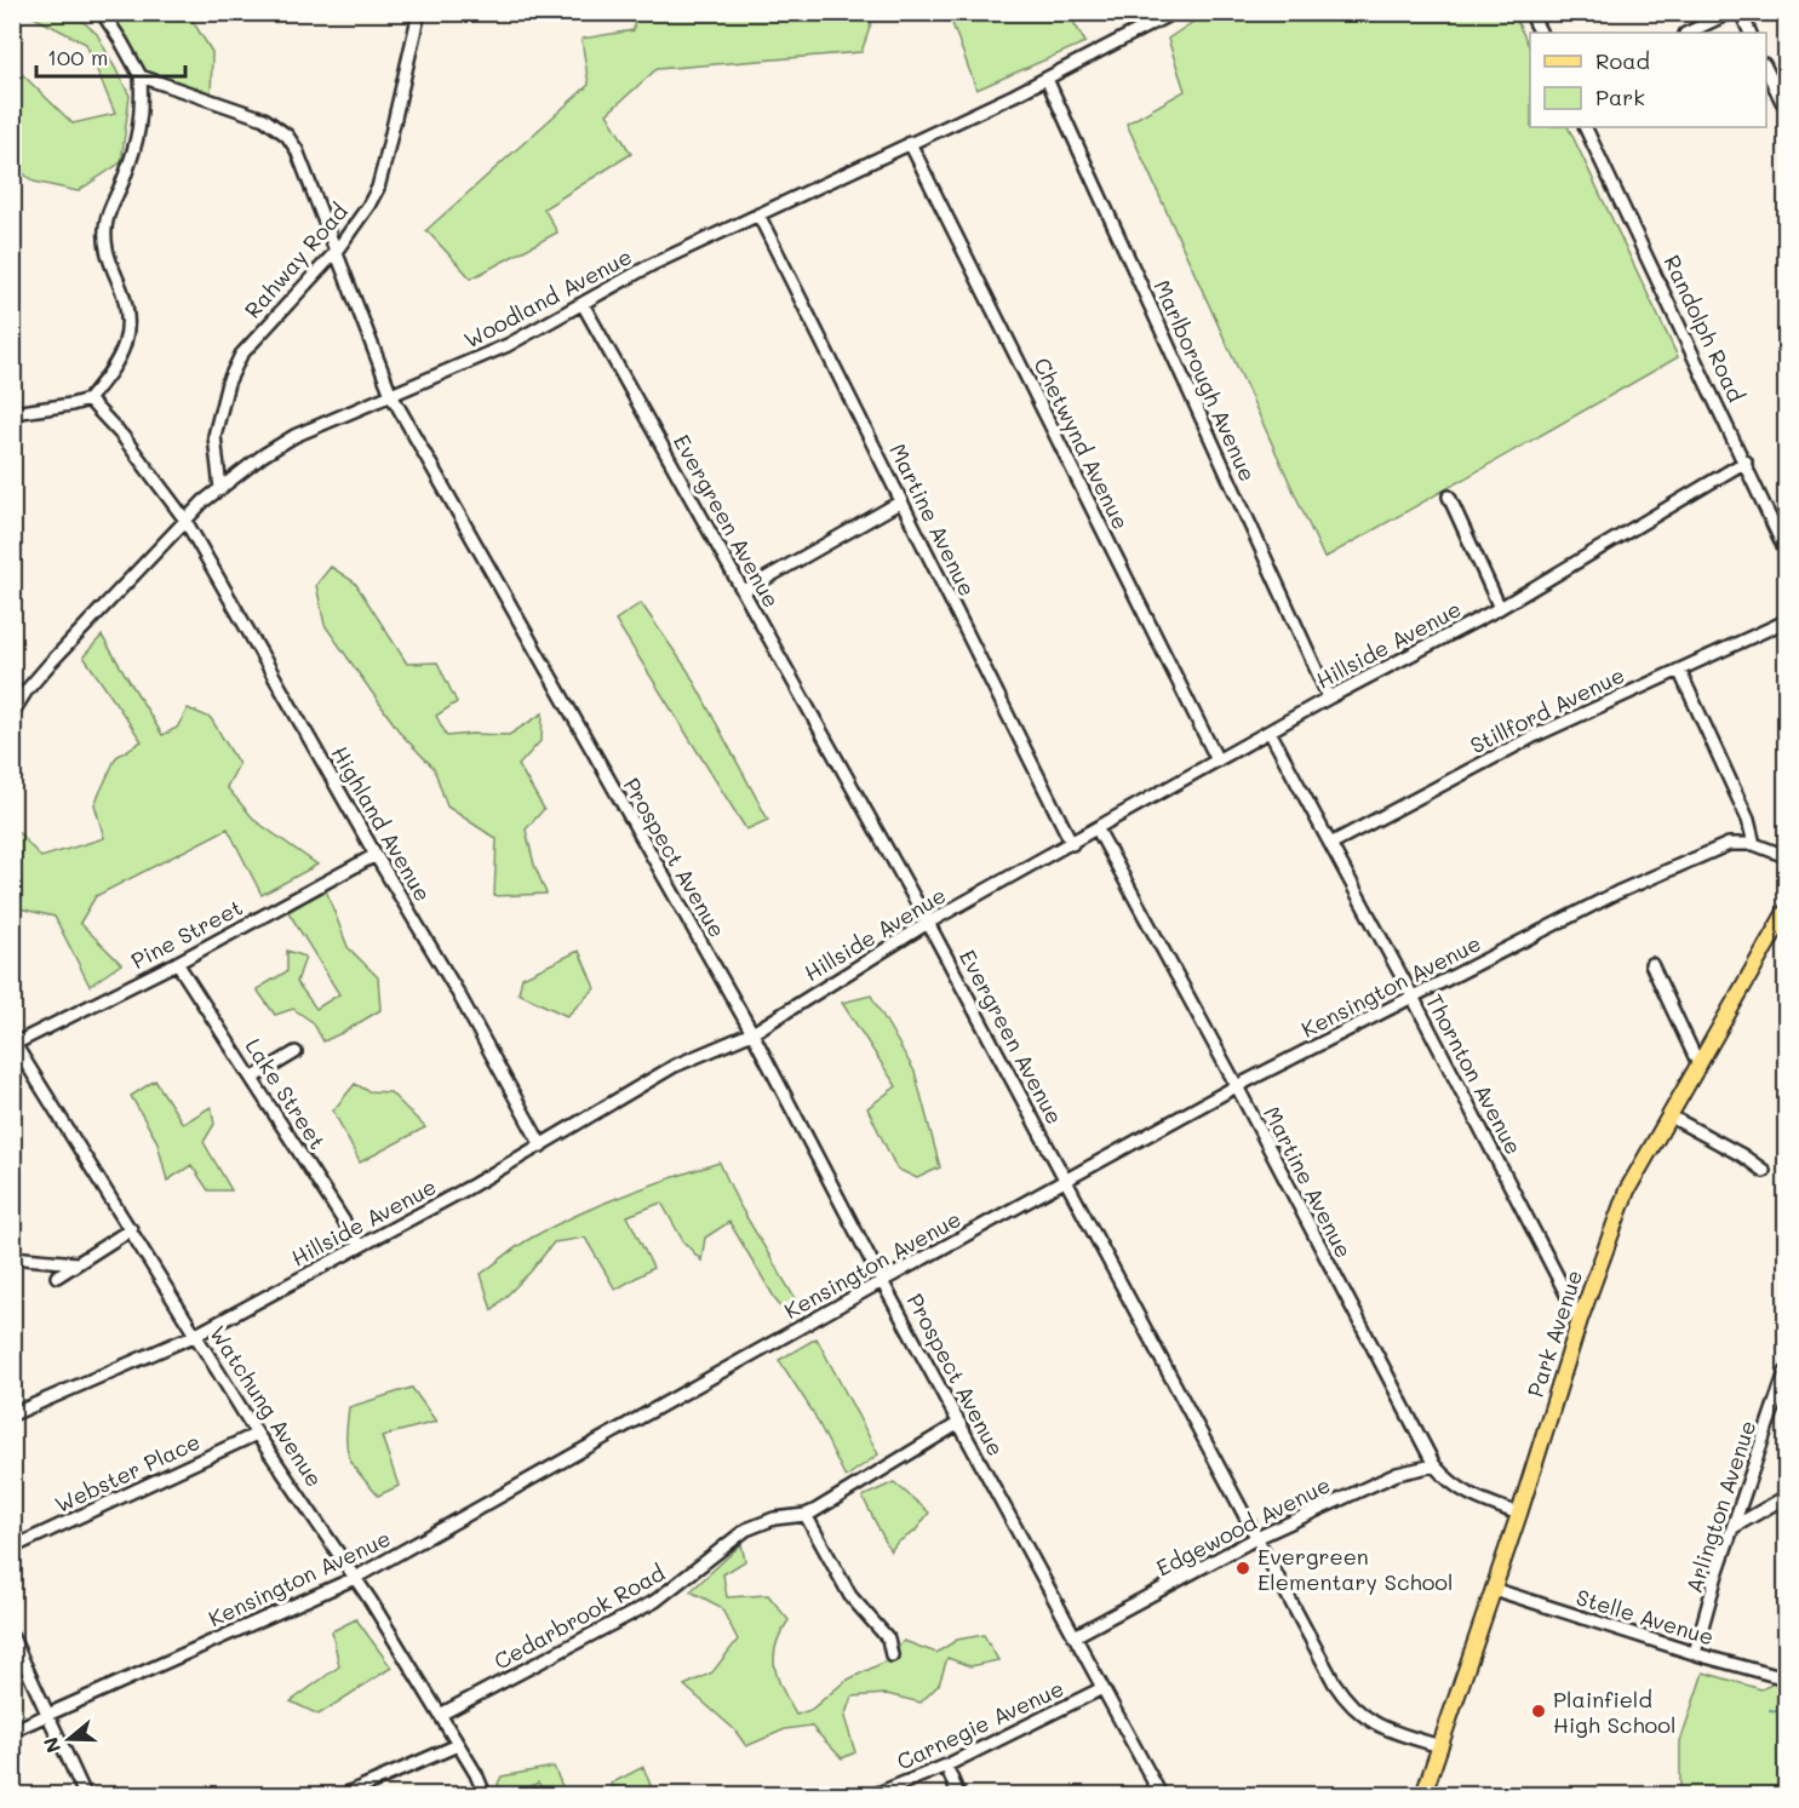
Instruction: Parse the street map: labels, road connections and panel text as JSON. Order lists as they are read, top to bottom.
{
  "streets": {
    "main road": ["Park Avenue"],
    "street": [
      "Rahway Road",
      "Woodland Avenue",
      "Randolph Road",
      "Marlborough Avenue",
      "Chetwynd Avenue",
      "Martine Avenue",
      "Evergreen Avenue",
      "Hillside Avenue",
      "Stillford Avenue",
      "Highland Avenue",
      "Prospect Avenue",
      "Pine Street",
      "Kensington Avenue",
      "Thornton Avenue",
      "Lake Street",
      "Watchung Avenue",
      "Webster Place",
      "Arlington Avenue",
      "Edgewood Avenue",
      "Cedarbrook Road",
      "Stelle Avenue",
      "Carnegie Avenue"
    ]
  },
  "crossings": [
    ["Rahway Road", "Woodland Avenue"],
    ["Rahway Road", "Prospect Avenue"],
    ["Woodland Avenue", "Marlborough Avenue"],
    ["Woodland Avenue", "Chetwynd Avenue"],
    ["Woodland Avenue", "Martine Avenue"],
    ["Woodland Avenue", "Evergreen Avenue"],
    ["Woodland Avenue", "Highland Avenue"],
    ["Woodland Avenue", "Prospect Avenue"],
    ["Randolph Road", "Hillside Avenue"],
    ["Marlborough Avenue", "Hillside Avenue"],
    ["Chetwynd Avenue", "Hillside Avenue"],
    ["Martine Avenue", "Hillside Avenue"],
    ["Martine Avenue", "Kensington Avenue"],
    ["Martine Avenue", "Park Avenue"],
    ["Martine Avenue", "Edgewood Avenue"],
    ["Evergreen Avenue", "Hillside Avenue"],
    ["Evergreen Avenue", "Kensington Avenue"],
    ["Evergreen Avenue", "Park Avenue"],
    ["Evergreen Avenue", "Edgewood Avenue"],
    ["Hillside Avenue", "Highland Avenue"],
    ["Hillside Avenue", "Prospect Avenue"],
    ["Hillside Avenue", "Thornton Avenue"],
    ["Hillside Avenue", "Lake Street"],
    ["Hillside Avenue", "Watchung Avenue"],
    ["Stillford Avenue", "Thornton Avenue"],
    ["Highland Avenue", "Pine Street"],
    ["Prospect Avenue", "Kensington Avenue"],
    ["Prospect Avenue", "Edgewood Avenue"],
    ["Prospect Avenue", "Cedarbrook Road"],
    ["Prospect Avenue", "Carnegie Avenue"],
    ["Pine Street", "Lake Street"],
    ["Pine Street", "Watchung Avenue"],
    ["Kensington Avenue", "Thornton Avenue"],
    ["Kensington Avenue", "Watchung Avenue"],
    ["Thornton Avenue", "Park Avenue"],
    ["Park Avenue", "Stelle Avenue"],
    ["Watchung Avenue", "Webster Place"],
    ["Watchung Avenue", "Cedarbrook Road"],
    ["Arlington Avenue", "Stelle Avenue"]
  ],
  "places": ["Evergreen Elementary School", "Plainfield High School"],
  "legend": ["Road", "Park"],
  "scale_bar": "100 m",
  "north": "left"
}
